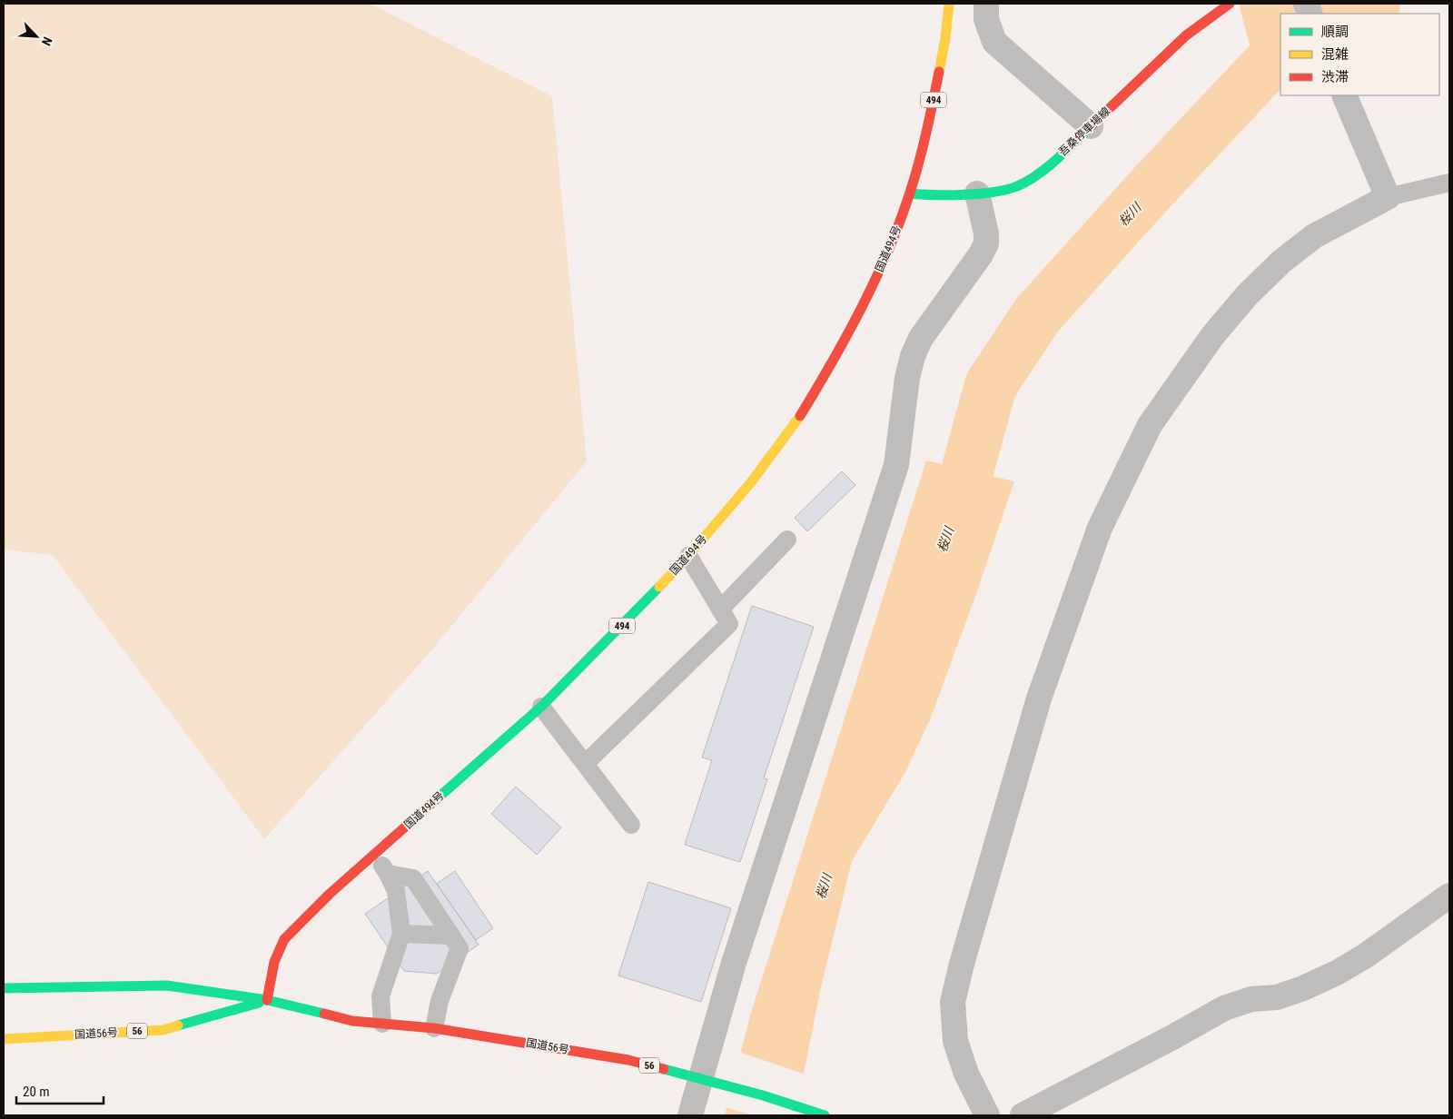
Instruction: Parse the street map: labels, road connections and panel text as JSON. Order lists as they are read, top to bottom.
{
  "streets": {
    "main road": [
      "494",
      "吾桑停車場線",
      "国道494号",
      "56",
      "国道56号"
    ]
  },
  "crossings": [
    ["吾桑停車場線", "国道494号"],
    ["国道494号", "国道56号"]
  ],
  "water": ["桜川"],
  "legend": ["順調", "混雑", "渋滞"],
  "scale_bar": "20 m",
  "north": "bottom right"
}
